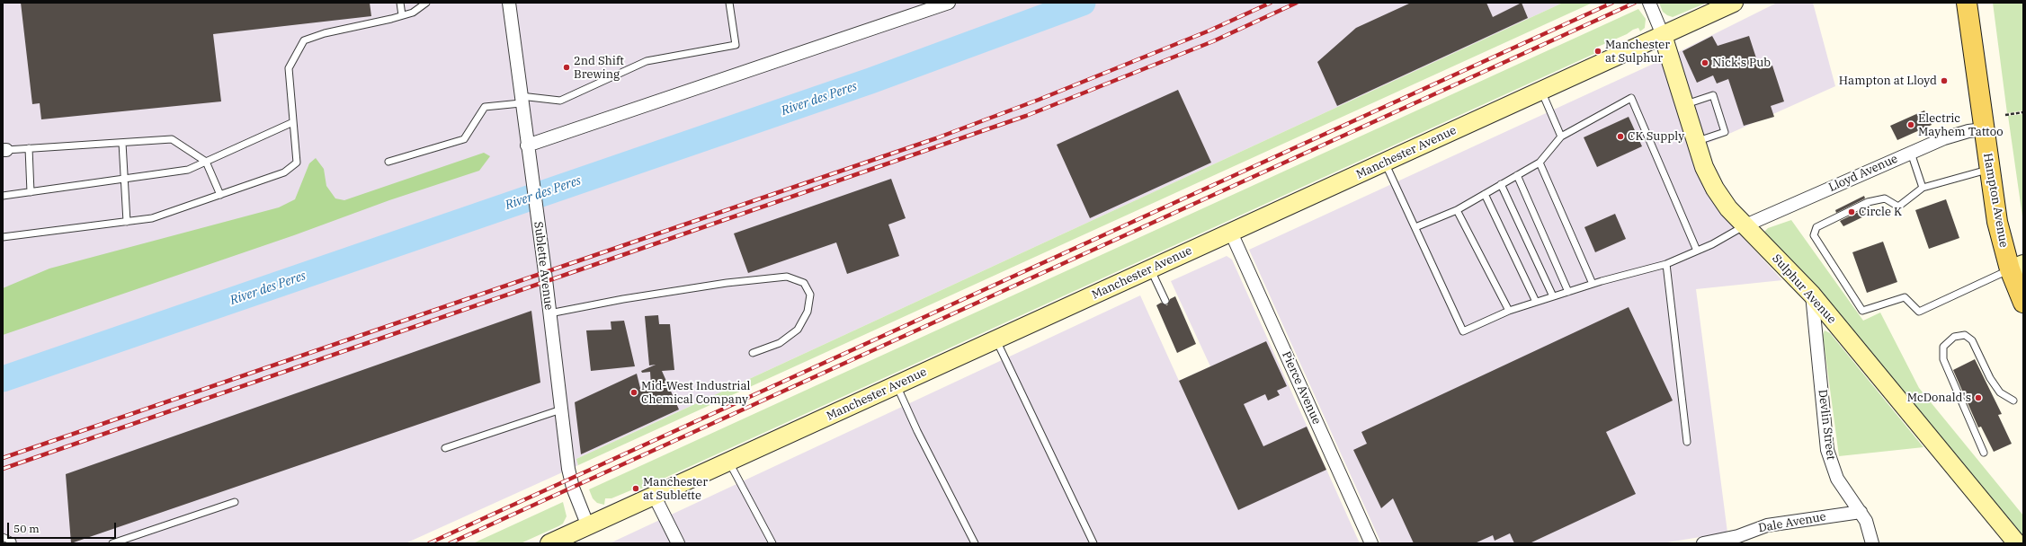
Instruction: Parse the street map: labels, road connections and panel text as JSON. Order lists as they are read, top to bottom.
{
  "streets": {
    "main road": ["Manchester Avenue", "Hampton Avenue", "Sulphur Avenue"],
    "street": [
      "Lloyd Avenue",
      "Sublette Avenue",
      "Pierce Avenue",
      "Devlin Street",
      "Dale Avenue"
    ]
  },
  "crossings": [
    ["Manchester Avenue", "Sublette Avenue"],
    ["Manchester Avenue", "Sulphur Avenue"],
    ["Manchester Avenue", "Pierce Avenue"],
    ["Lloyd Avenue", "Hampton Avenue"],
    ["Lloyd Avenue", "Sulphur Avenue"],
    ["Sulphur Avenue", "Devlin Street"],
    ["Devlin Street", "Dale Avenue"]
  ],
  "water": ["River des Peres"],
  "places": [
    "Manchester at Sulphur",
    "Nick's Pub",
    "2nd Shift Brewing",
    "Hampton at Lloyd",
    "Electric Mayhem Tattoo",
    "CK Supply",
    "Circle K",
    "Mid-West Industrial Chemical Company",
    "McDonald's",
    "Manchester at Sublette"
  ],
  "scale_bar": "50 m"
}
